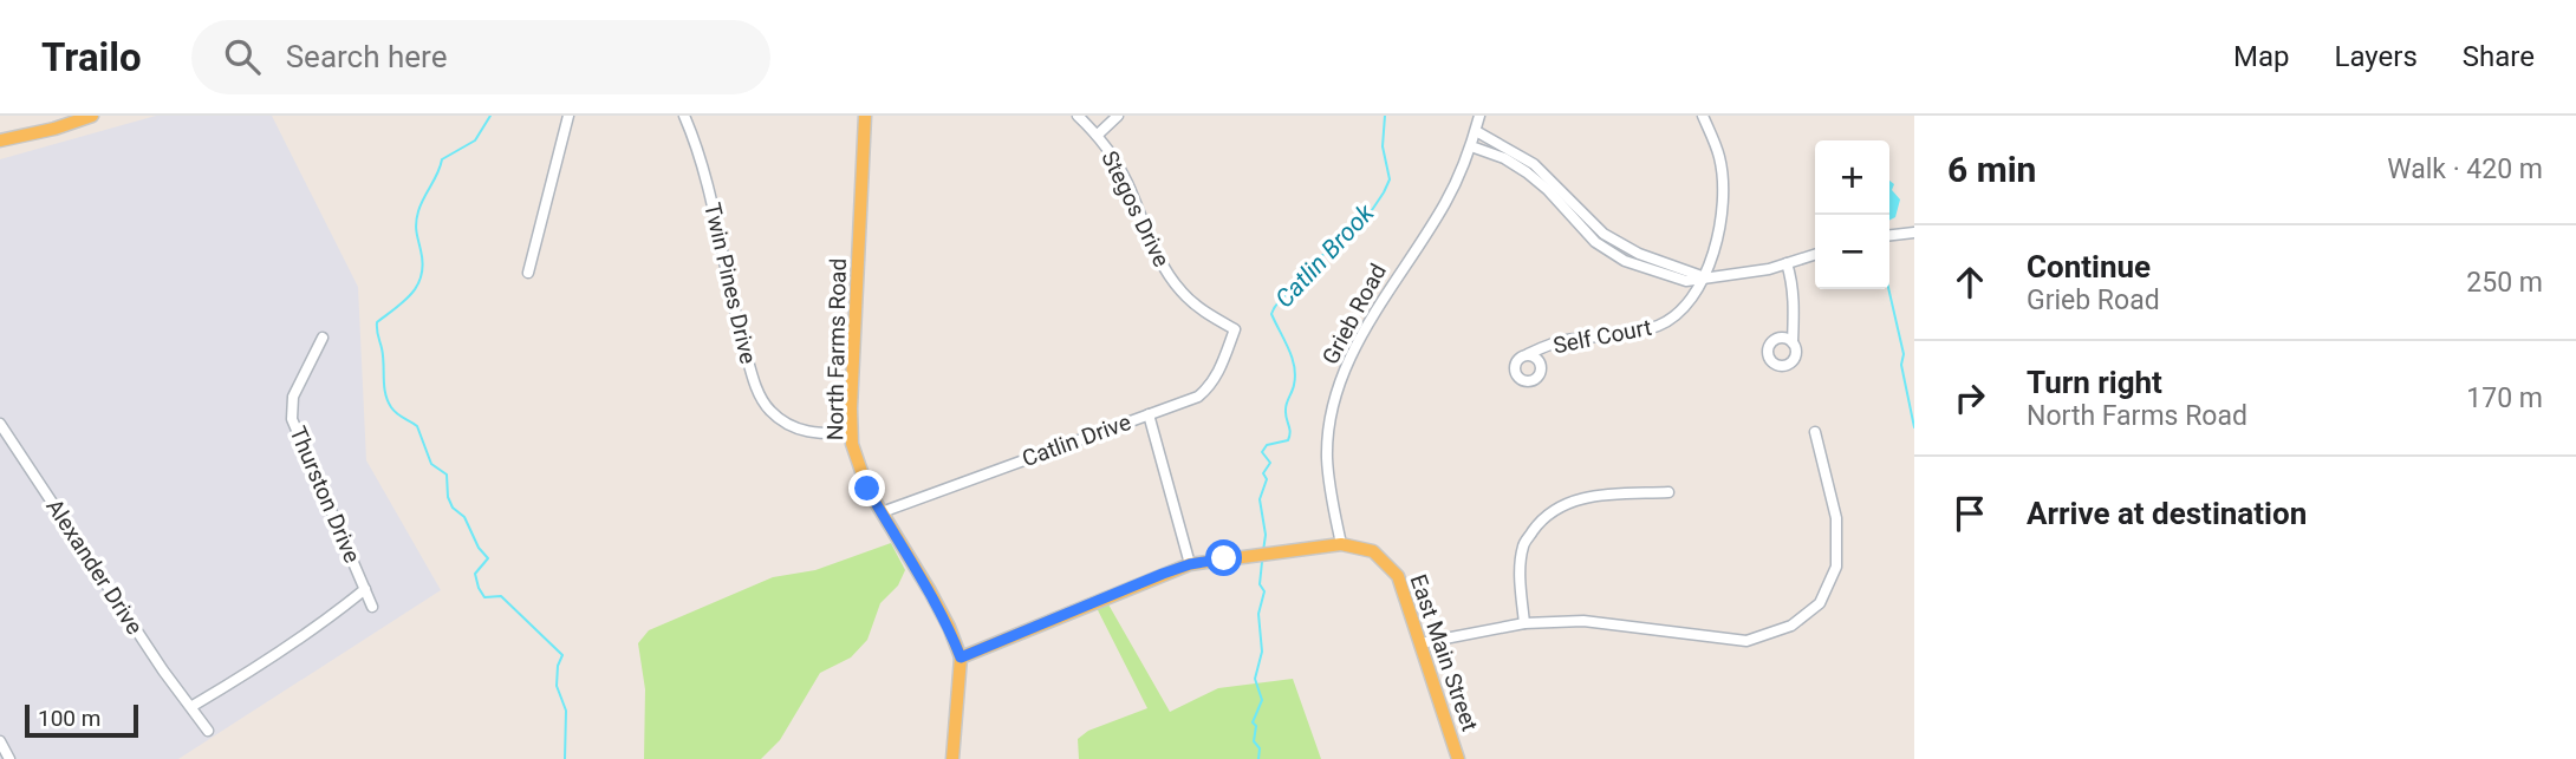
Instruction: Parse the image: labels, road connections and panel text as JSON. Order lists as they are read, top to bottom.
{
  "streets": {
    "main road": ["North Farms Road", "East Main Street"],
    "street": [
      "Stegos Drive",
      "Twin Pines Drive",
      "Grieb Road",
      "Self Court",
      "Catlin Drive",
      "Thurston Drive",
      "Alexander Drive"
    ]
  },
  "crossings": [
    ["Stegos Drive", "Catlin Drive"],
    ["Twin Pines Drive", "North Farms Road"],
    ["Grieb Road", "East Main Street"],
    ["North Farms Road", "Catlin Drive"]
  ],
  "water": ["Catlin Brook"],
  "scale_bar": "100 m",
  "page": {
    "header": "Trailo",
    "search": "Search here",
    "nav": ["Map", "Layers", "Share"],
    "heading": ["6 min", "Walk · 420 m"],
    "map_buttons": ["+", "−"],
    "list": [
      ["Continue", "Grieb Road", "250 m"],
      ["Turn right", "North Farms Road", "170 m"],
      "Arrive at destination"
    ],
    "scale": "100 m"
  }
}
